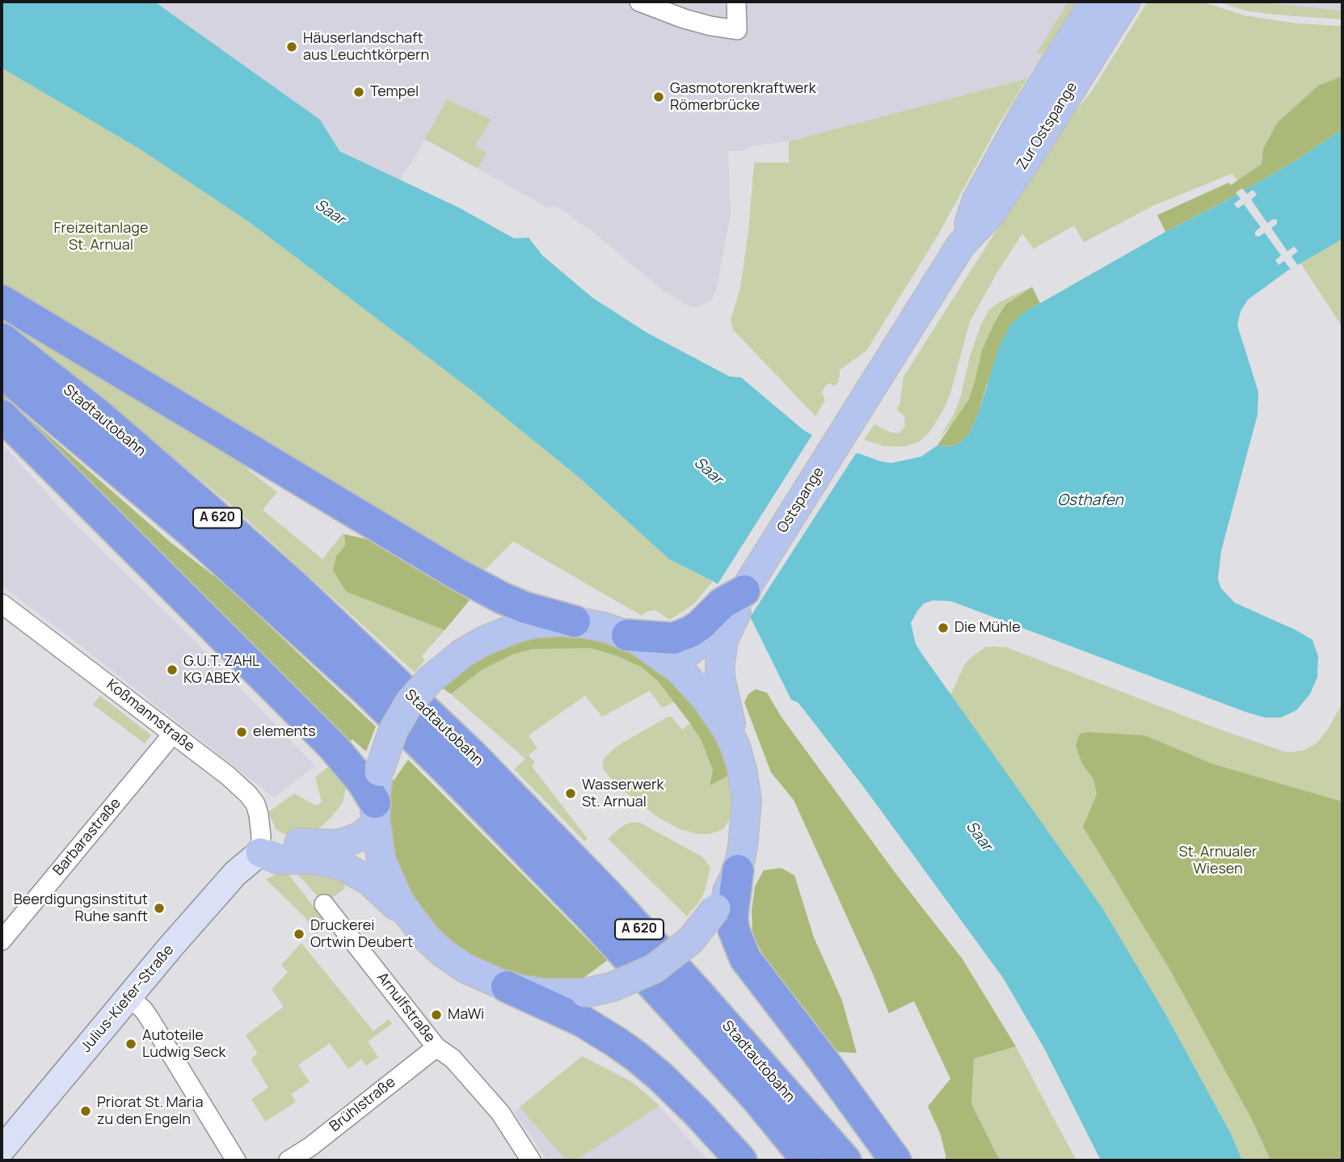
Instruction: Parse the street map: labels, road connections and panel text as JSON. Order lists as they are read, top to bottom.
{
  "streets": {
    "highway": ["Stadtautobahn", "A 620"],
    "main road": ["Zur Ostspange", "Ostspange", "Julius-Kiefer-Straße"],
    "street": [
      "Koßmannstraße",
      "Barbarastraße",
      "Arnulfstraße",
      "Brühlstraße"
    ]
  },
  "crossings": [
    ["Zur Ostspange", "Ostspange"],
    ["Koßmannstraße", "Barbarastraße"],
    ["Koßmannstraße", "Julius-Kiefer-Straße"],
    ["Arnulfstraße", "Brühlstraße"]
  ],
  "water": ["Saar", "Osthafen"],
  "parks": ["Freizeitanlage St. Arnual", "St. Arnualer Wiesen"],
  "places": [
    "Häuserlandschaft aus Leuchtkörpern",
    "Tempel",
    "Gasmotorenkraftwerk Römerbrücke",
    "Die Mühle",
    "G.U.T. ZAHL KG ABEX",
    "elements",
    "Wasserwerk St. Arnual",
    "Beerdigungsinstitut Ruhe sanft",
    "Druckerei Ortwin Deubert",
    "MaWi",
    "Autoteile Ludwig Seck",
    "Priorat St. Maria zu den Engeln"
  ]
}
